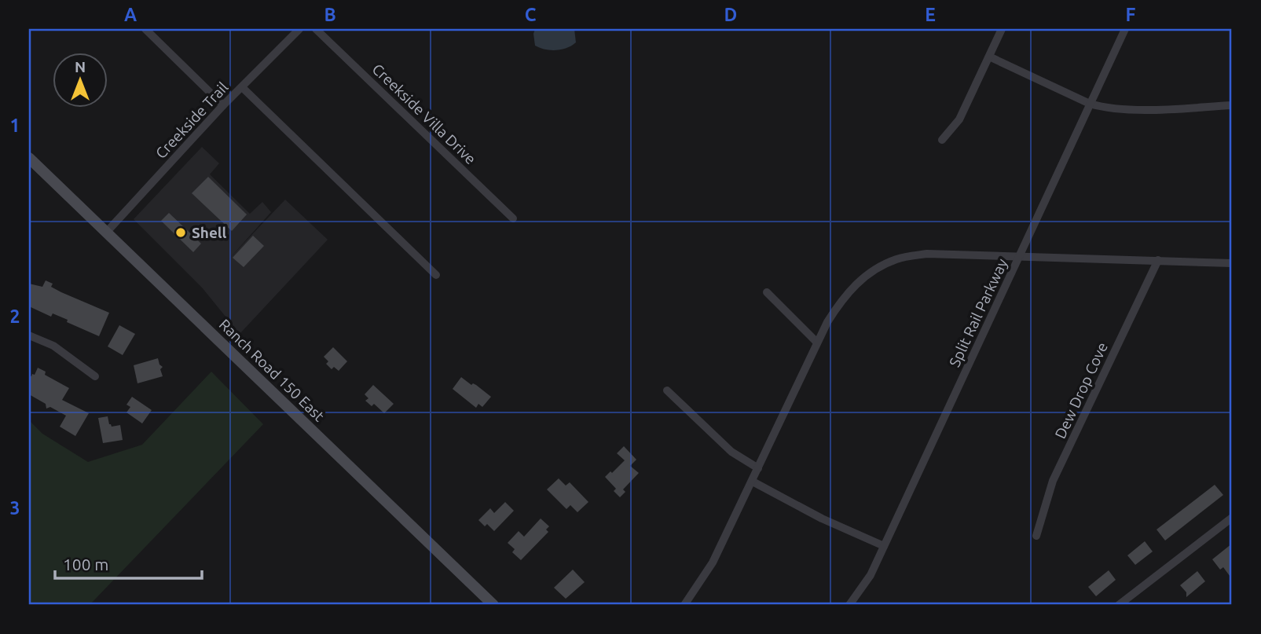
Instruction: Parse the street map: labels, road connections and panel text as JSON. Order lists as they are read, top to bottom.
{
  "streets": {
    "main road": ["Ranch Road 150 East"],
    "street": [
      "Creekside Villa Drive",
      "Creekside Trail",
      "Split Rail Parkway",
      "Dew Drop Cove"
    ]
  },
  "crossings": [
    ["Creekside Trail", "Ranch Road 150 East"]
  ],
  "places": ["Shell"],
  "scale_bar": "100 m",
  "north": "top",
  "grid": {
    "columns": [
      "A",
      "B",
      "C",
      "D",
      "E",
      "F"
    ],
    "rows": ["1", "2", "3"]
  }
}
